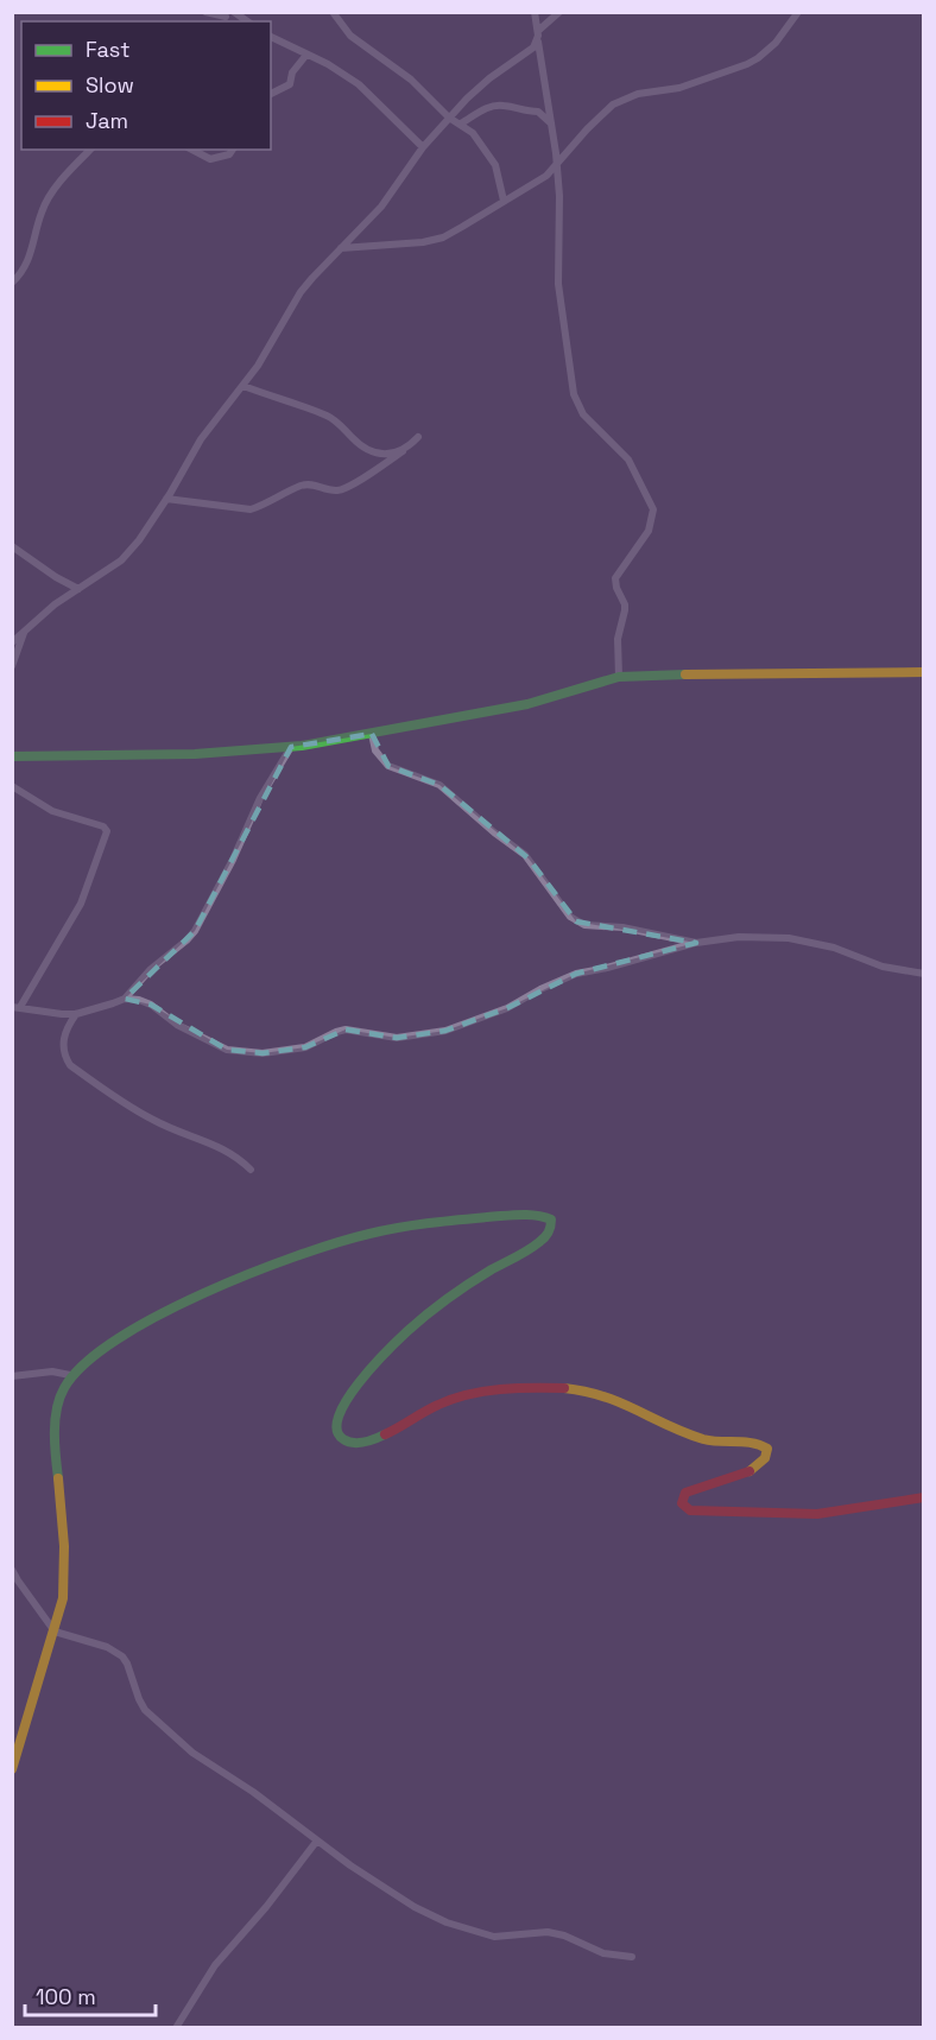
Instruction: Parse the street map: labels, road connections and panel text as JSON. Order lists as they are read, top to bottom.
{
  "legend": ["Fast", "Slow", "Jam"],
  "scale_bar": "100 m"
}
